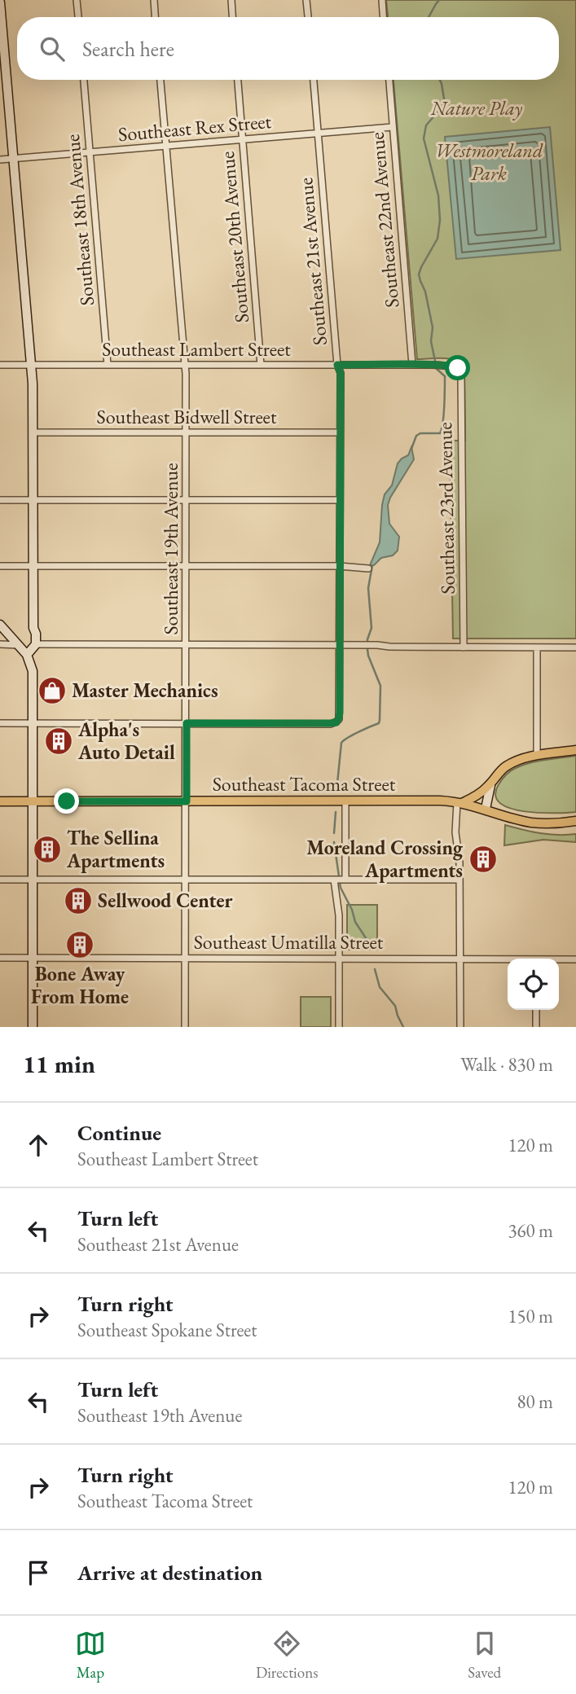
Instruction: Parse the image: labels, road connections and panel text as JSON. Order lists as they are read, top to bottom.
{
  "streets": {
    "main road": ["Southeast Tacoma Street"],
    "street": [
      "Southeast Rex Street",
      "Southeast 18th Avenue",
      "Southeast 22nd Avenue",
      "Southeast 20th Avenue",
      "Southeast 21st Avenue",
      "Southeast Lambert Street",
      "Southeast Bidwell Street",
      "Southeast 23rd Avenue",
      "Southeast 19th Avenue",
      "Southeast Umatilla Street"
    ]
  },
  "crossings": [
    ["Southeast Rex Street", "Southeast 18th Avenue"],
    ["Southeast Rex Street", "Southeast 22nd Avenue"],
    ["Southeast Rex Street", "Southeast 20th Avenue"],
    ["Southeast Rex Street", "Southeast 21st Avenue"],
    ["Southeast Rex Street", "Southeast 19th Avenue"],
    ["Southeast 18th Avenue", "Southeast Lambert Street"],
    ["Southeast 22nd Avenue", "Southeast Lambert Street"],
    ["Southeast 20th Avenue", "Southeast Lambert Street"],
    ["Southeast 21st Avenue", "Southeast Lambert Street"],
    ["Southeast 21st Avenue", "Southeast Bidwell Street"],
    ["Southeast 21st Avenue", "Southeast 19th Avenue"],
    ["Southeast Lambert Street", "Southeast 23rd Avenue"],
    ["Southeast Lambert Street", "Southeast 19th Avenue"],
    ["Southeast Bidwell Street", "Southeast 19th Avenue"],
    ["Southeast 19th Avenue", "Southeast Tacoma Street"],
    ["Southeast 19th Avenue", "Southeast Umatilla Street"]
  ],
  "parks": ["Nature Play", "Westmoreland Park"],
  "places": {
    "shop": ["Master Mechanics"],
    "building": [
      "Alpha's Auto Detail",
      "The Sellina Apartments",
      "Moreland Crossing Apartments",
      "Sellwood Center",
      "Bone Away From Home"
    ]
  },
  "page": {
    "search": "Search here",
    "heading": ["11 min", "Walk · 830 m"],
    "list": [
      ["Continue", "Southeast Lambert Street", "120 m"],
      ["Turn left", "Southeast 21st Avenue", "360 m"],
      ["Turn right", "Southeast Spokane Street", "150 m"],
      ["Turn left", "Southeast 19th Avenue", "80 m"],
      ["Turn right", "Southeast Tacoma Street", "120 m"],
      "Arrive at destination"
    ],
    "nav": ["Map", "Directions", "Saved"]
  }
}
